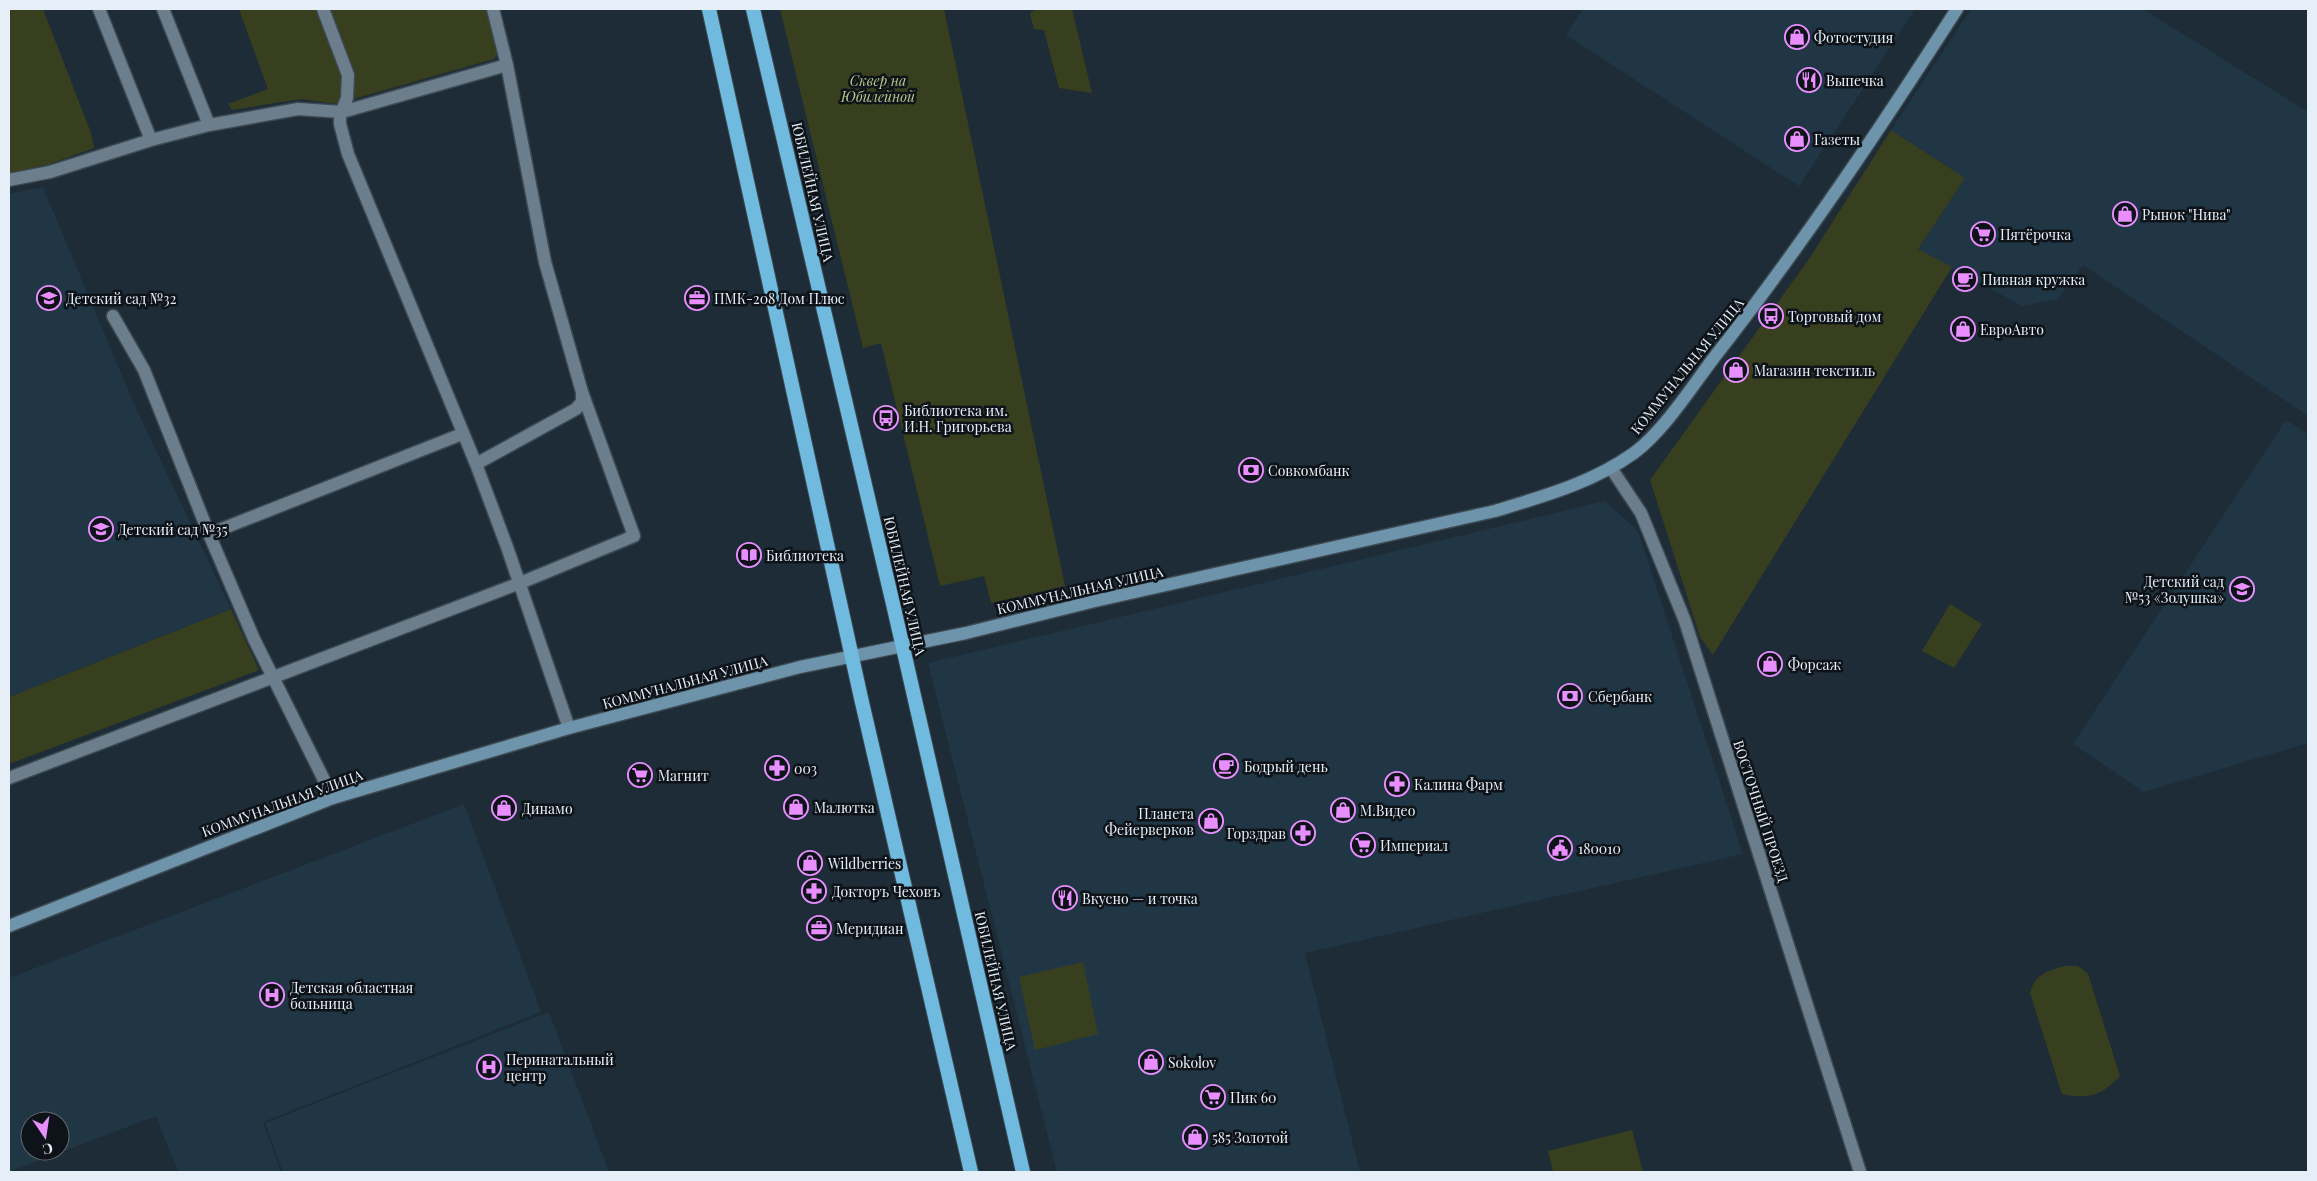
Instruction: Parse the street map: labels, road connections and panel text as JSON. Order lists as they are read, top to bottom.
{
  "streets": {
    "highway": ["ЮБИЛЕЙНАЯ УЛИЦА"],
    "main road": ["КОММУНАЛЬНАЯ УЛИЦА"],
    "street": ["ВОСТОЧНЫЙ ПРОЕЗД"]
  },
  "crossings": [
    ["ЮБИЛЕЙНАЯ УЛИЦА", "КОММУНАЛЬНАЯ УЛИЦА"],
    ["КОММУНАЛЬНАЯ УЛИЦА", "ВОСТОЧНЫЙ ПРОЕЗД"]
  ],
  "parks": ["Сквер на Юбилейной"],
  "places": {
    "shop": [
      "Фотостудия",
      "Газеты",
      "Рынок \"Нива\"",
      "ЕвроАвто",
      "Магазин текстиль",
      "Форсаж",
      "Малютка",
      "Динамо",
      "М.Видео",
      "Планета Фейерверков",
      "Wildberries",
      "Sokolov",
      "585 Золотой"
    ],
    "restaurant": ["Выпечка", "Вкусно — и точка"],
    "supermarket": [
      "Пятёрочка",
      "Магнит",
      "Империал",
      "Пик 60"
    ],
    "cafe": ["Пивная кружка", "Бодрый день"],
    "school or university": ["Детский сад №32", "Детский сад №35", "Детский сад №53 «Золушка»"],
    "office": ["ПМК-208 Дом Плюс", "Меридиан"],
    "bus stop": ["Торговый дом", "Библиотека им. И.Н. Григорьева"],
    "bank": ["Совкомбанк", "Сбербанк"],
    "library": ["Библиотека"],
    "pharmacy": [
      "003",
      "Калина Фарм",
      "Горздрав",
      "Докторъ Чеховъ"
    ],
    "public building": ["180010"],
    "hospital": ["Детская областная больница", "Перинатальный центр"]
  },
  "north": "bottom"
}
